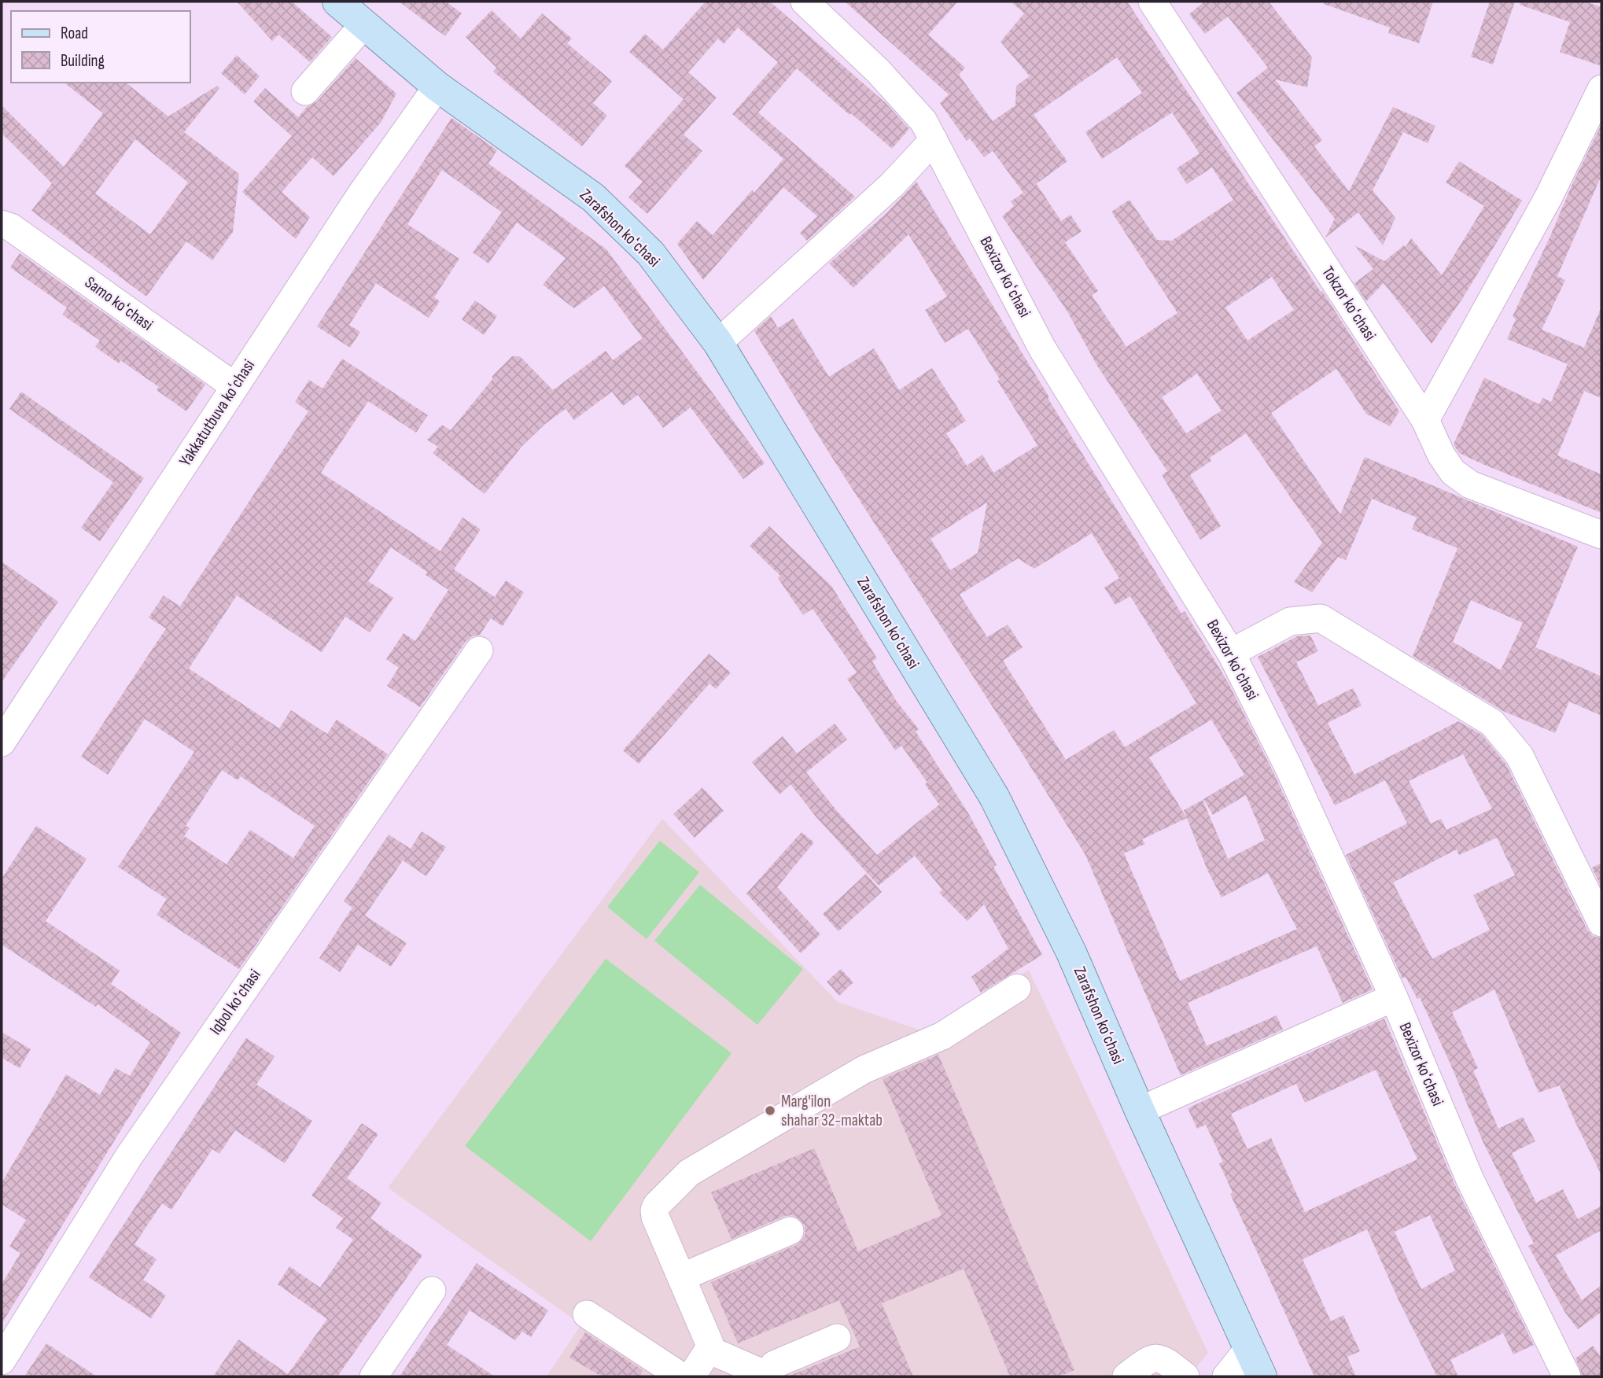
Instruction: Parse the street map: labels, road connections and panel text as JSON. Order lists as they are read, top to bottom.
{
  "streets": {
    "main road": ["Zarafshon koʻchasi"],
    "street": [
      "Bexizor koʻchasi",
      "Samo koʻchasi",
      "Tokzor koʻchasi",
      "Yakkatutbuva koʻchasi",
      "Iqbol koʻchasi"
    ]
  },
  "crossings": [
    ["Zarafshon koʻchasi", "Yakkatutbuva koʻchasi"],
    ["Samo koʻchasi", "Yakkatutbuva koʻchasi"]
  ],
  "places": ["Marg'ilon shahar 32-maktab"],
  "legend": ["Road", "Building"]
}
